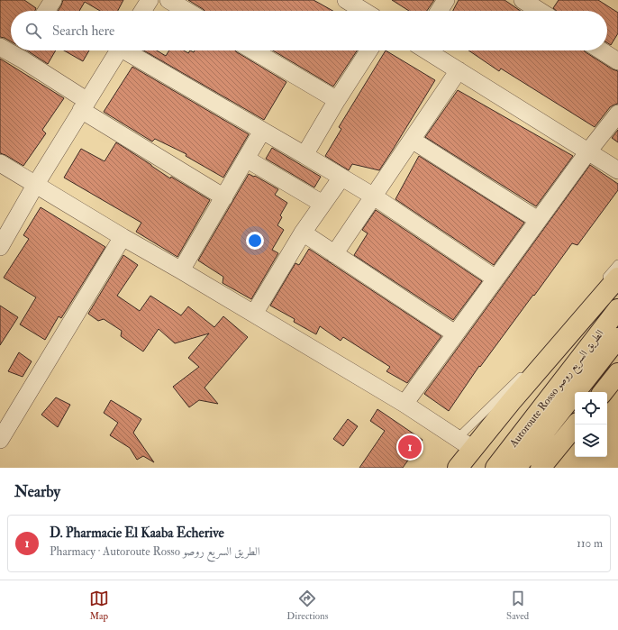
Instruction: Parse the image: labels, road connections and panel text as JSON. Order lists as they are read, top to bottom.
{
  "streets": {
    "highway": ["Autoroute Rosso الطريق السريع روصو"]
  },
  "page": {
    "search": "Search here",
    "pins": "1",
    "heading": "Nearby",
    "list": [
      {
        "mark": "1",
        "name": "D. Pharmacie El Kaaba Echerive",
        "note": "Pharmacy · Autoroute Rosso الطريق السريع روصو",
        "value": "110 m"
      }
    ],
    "nav": ["Map", "Directions", "Saved"]
  }
}
